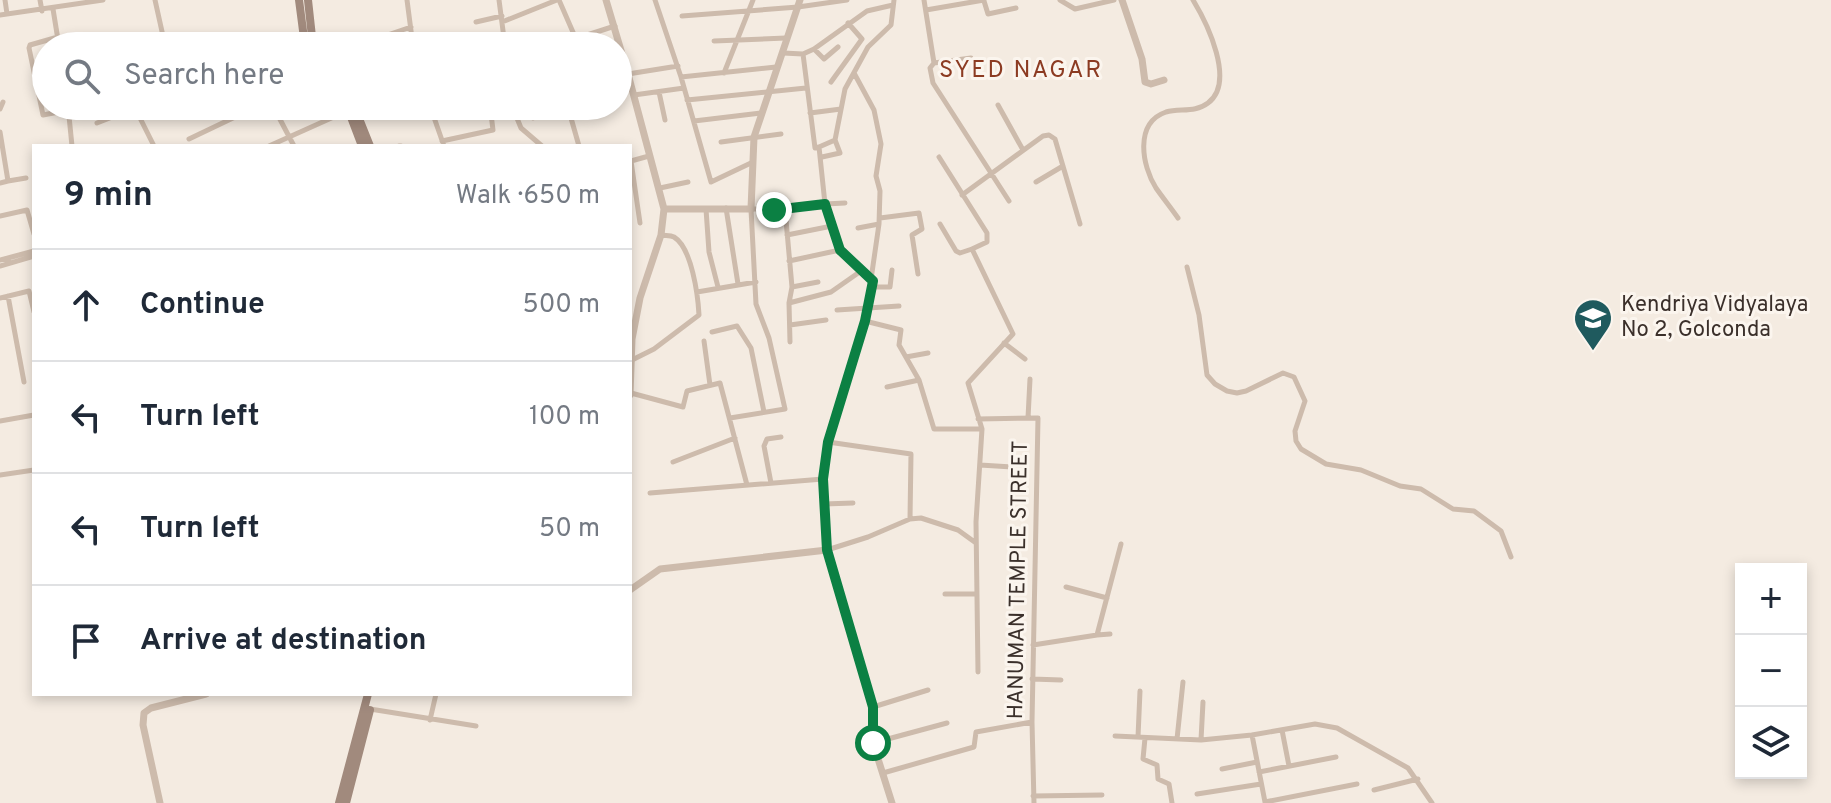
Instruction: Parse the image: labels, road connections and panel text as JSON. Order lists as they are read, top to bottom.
{
  "streets": {
    "street": ["HANUMAN TEMPLE STREET"]
  },
  "districts": ["SYED NAGAR"],
  "places": {
    "school or university": ["Kendriya Vidyalaya No 2, Golconda"]
  },
  "page": {
    "search": "Search here",
    "heading": ["9 min", "Walk · 650 m"],
    "list": [
      ["Continue", "500 m"],
      ["Turn left", "100 m"],
      ["Turn left", "50 m"],
      "Arrive at destination"
    ],
    "map_buttons": ["+", "−"]
  }
}
